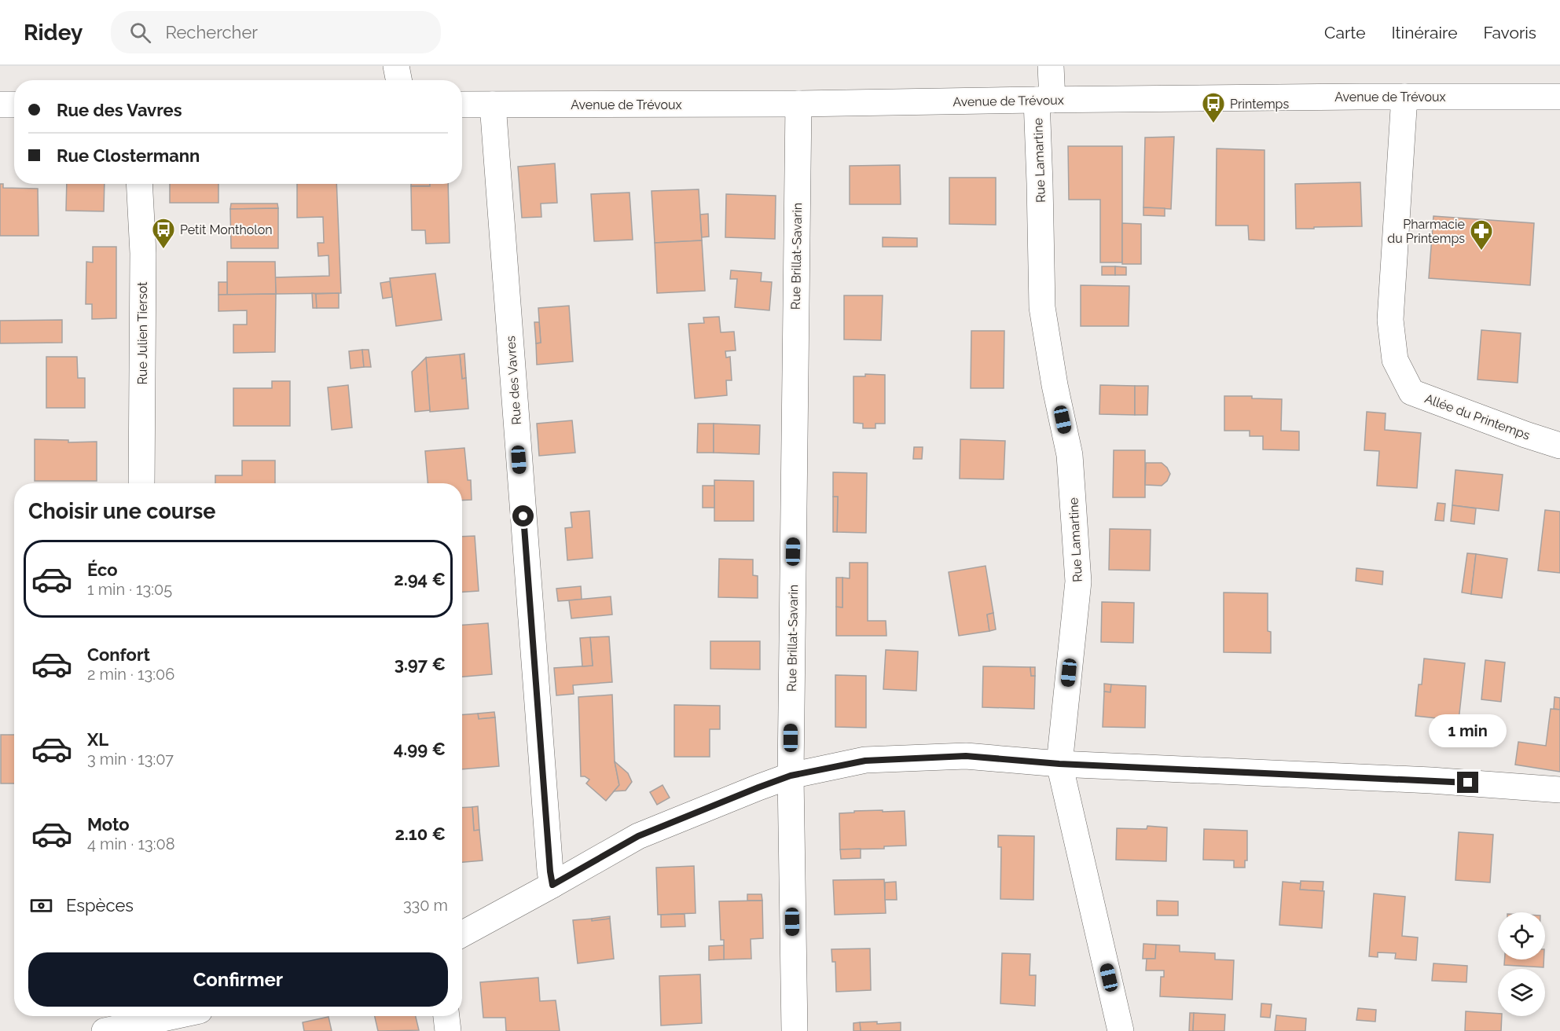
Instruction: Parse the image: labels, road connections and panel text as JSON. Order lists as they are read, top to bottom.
{
  "streets": {
    "street": [
      "Avenue de Trévoux",
      "Rue Lamartine",
      "Rue Brillat-Savarin",
      "Rue Julien Tiersot",
      "Rue des Vavres",
      "Allée du Printemps"
    ]
  },
  "crossings": [
    ["Avenue de Trévoux", "Rue Lamartine"],
    ["Avenue de Trévoux", "Rue Brillat-Savarin"],
    ["Avenue de Trévoux", "Rue des Vavres"],
    ["Avenue de Trévoux", "Allée du Printemps"]
  ],
  "places": {
    "bus stop": ["Printemps", "Petit Montholon"],
    "pharmacy": ["Pharmacie du Printemps"]
  },
  "page": {
    "header": "Ridey",
    "search": "Rechercher",
    "nav": ["Carte", "Itinéraire", "Favoris"],
    "banner": ["Rue des Vavres", "Rue Clostermann"],
    "heading": "Choisir une course",
    "list": [
      {
        "name": "Éco",
        "note": "1 min · 13:05",
        "value": "2.94 €"
      },
      {
        "name": "Confort",
        "note": "2 min · 13:06",
        "value": "3.97 €"
      },
      {
        "name": "XL",
        "note": "3 min · 13:07",
        "value": "4.99 €"
      },
      {
        "name": "Moto",
        "note": "4 min · 13:08",
        "value": "2.10 €"
      }
    ],
    "bubble": "1 min",
    "pay": ["Espèces", "330 m"],
    "buttons": "Confirmer"
  }
}
